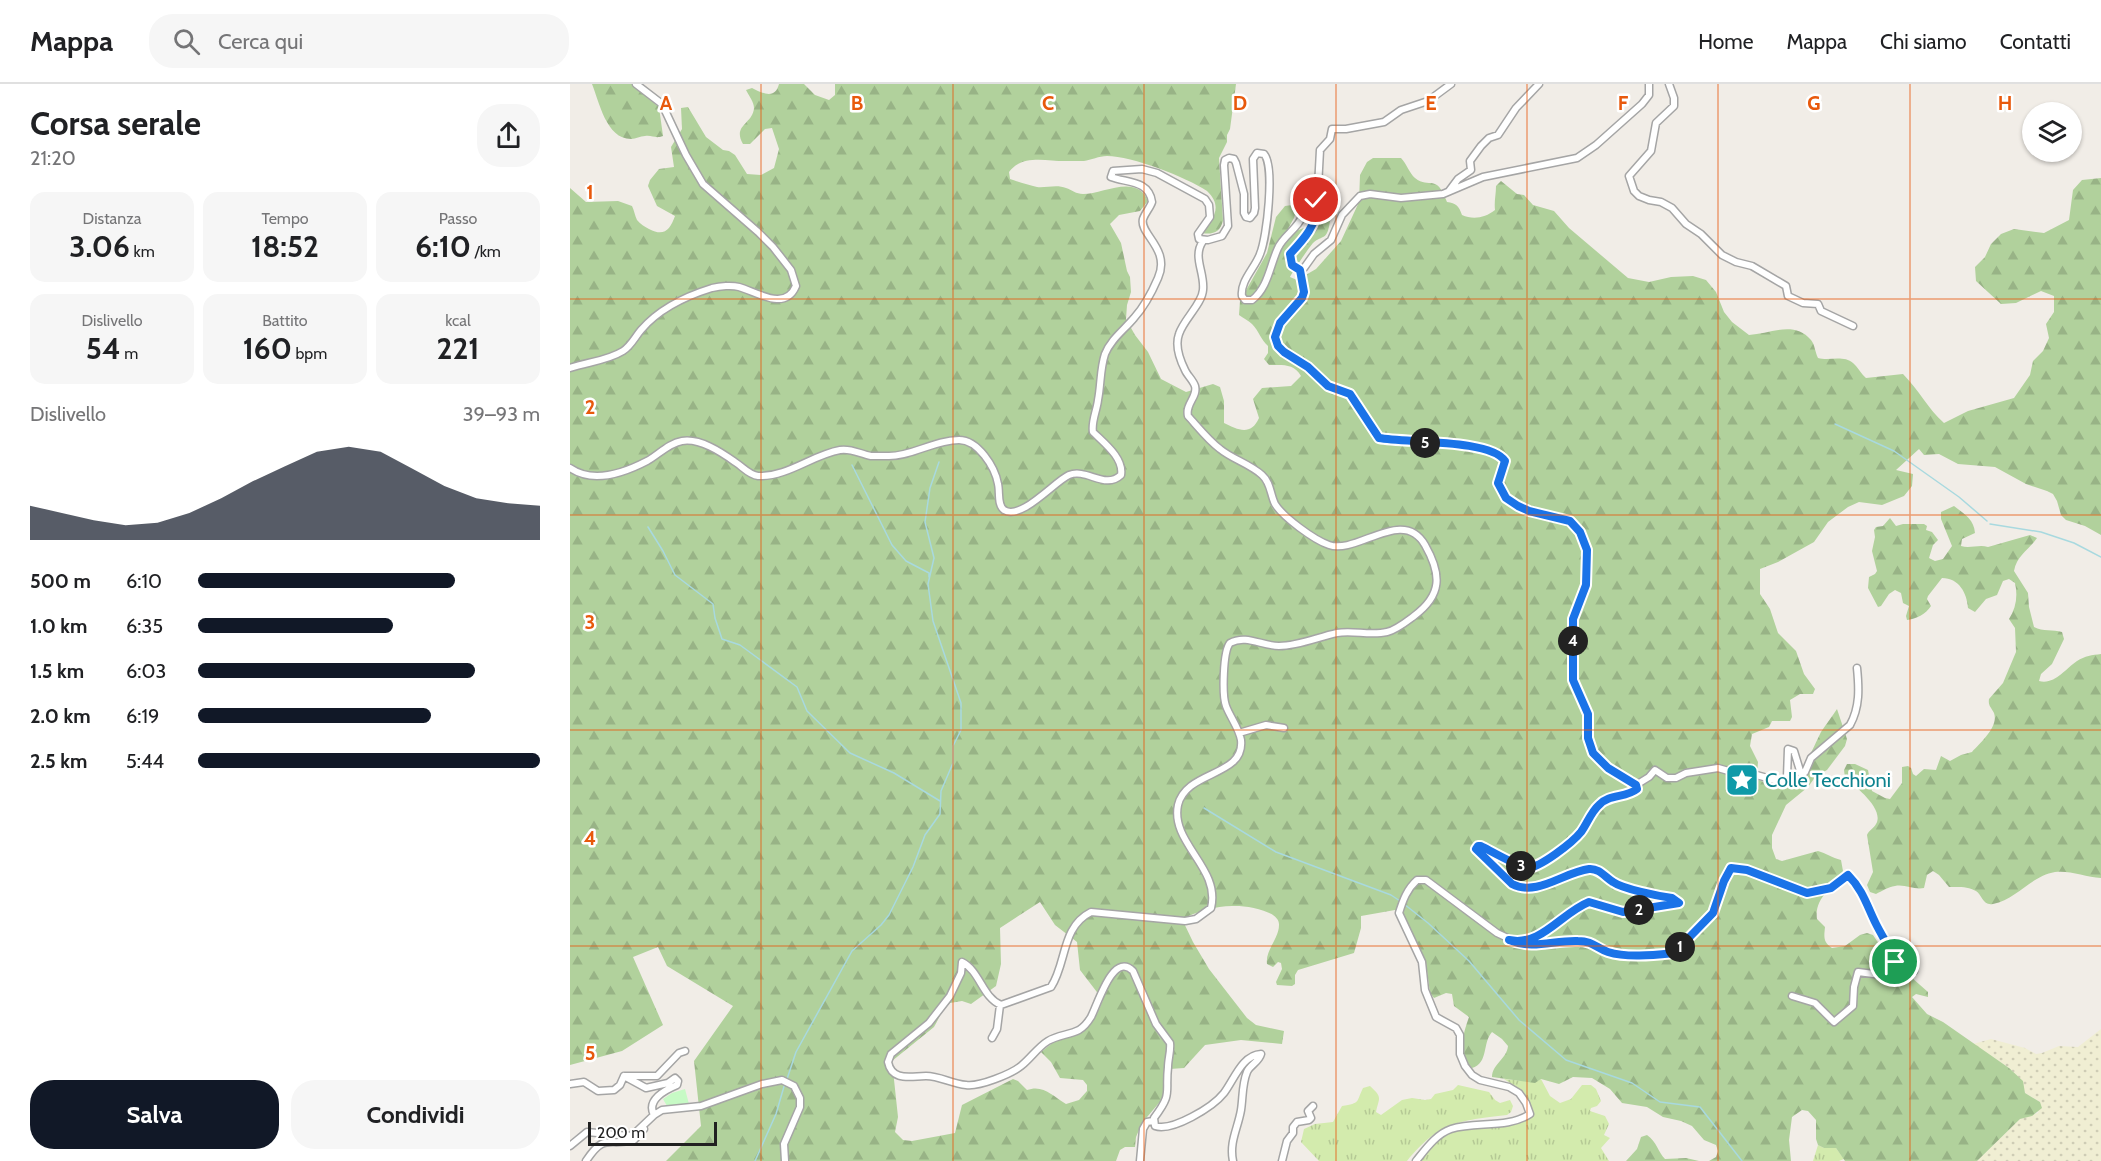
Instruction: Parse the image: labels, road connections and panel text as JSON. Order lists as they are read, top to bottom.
{
  "places": {
    "place": ["Colle Tecchioni"]
  },
  "scale_bar": "200 m",
  "page": {
    "header": "Mappa",
    "search": "Cerca qui",
    "nav": [
      "Home",
      "Mappa",
      "Chi siamo",
      "Contatti"
    ],
    "heading": ["Corsa serale", "21:20"],
    "stats": [
      ["Distanza", "3.06 km"],
      ["Tempo", "18:52"],
      ["Passo", "6:10 /km"],
      ["Dislivello", "54 m"],
      ["Battito", "160 bpm"],
      ["kcal", "221"]
    ],
    "chart": ["Dislivello", "39–93 m"],
    "pins": [
      "5",
      "4",
      "3",
      "2",
      "1"
    ],
    "list": [
      {
        "name": "500 m",
        "note": "6:10"
      },
      {
        "name": "1.0 km",
        "note": "6:35"
      },
      {
        "name": "1.5 km",
        "note": "6:03"
      },
      {
        "name": "2.0 km",
        "note": "6:19"
      },
      {
        "name": "2.5 km",
        "note": "5:44"
      }
    ],
    "buttons": ["Salva", "Condividi"],
    "scale": "200 m"
  },
  "grid": {
    "columns": [
      "A",
      "B",
      "C",
      "D",
      "E",
      "F",
      "G",
      "H"
    ],
    "rows": [
      "1",
      "2",
      "3",
      "4",
      "5"
    ]
  }
}
